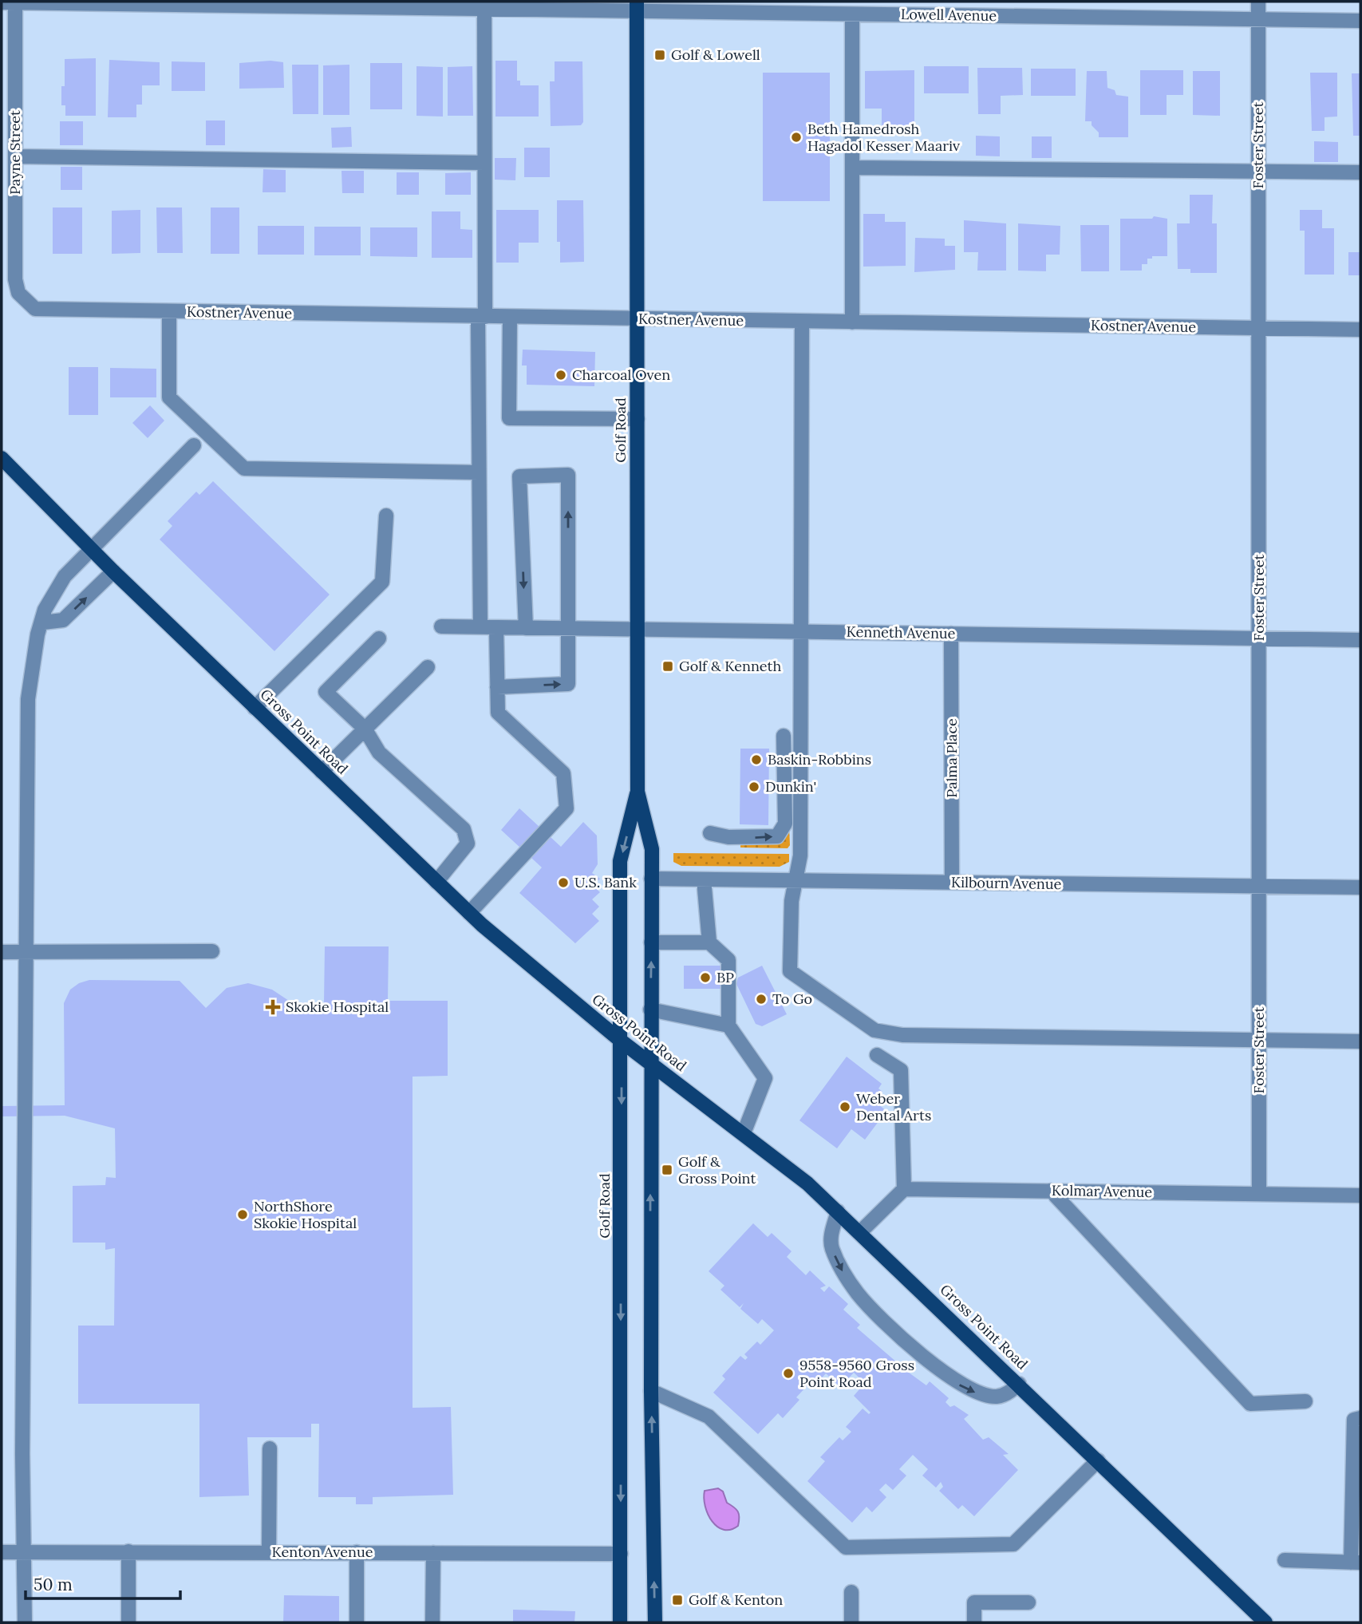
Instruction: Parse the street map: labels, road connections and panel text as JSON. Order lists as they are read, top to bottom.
{
  "streets": {
    "main road": ["Golf Road", "Gross Point Road"],
    "street": [
      "Lowell Avenue",
      "Foster Street",
      "Payne Street",
      "Kostner Avenue",
      "Kenneth Avenue",
      "Palma Place",
      "Kilbourn Avenue",
      "Kolmar Avenue",
      "Kenton Avenue"
    ]
  },
  "crossings": [
    ["Lowell Avenue", "Foster Street"],
    ["Lowell Avenue", "Payne Street"],
    ["Lowell Avenue", "Golf Road"],
    ["Foster Street", "Kostner Avenue"],
    ["Foster Street", "Kenneth Avenue"],
    ["Foster Street", "Kilbourn Avenue"],
    ["Foster Street", "Kolmar Avenue"],
    ["Payne Street", "Kostner Avenue"],
    ["Kostner Avenue", "Golf Road"],
    ["Golf Road", "Kenneth Avenue"],
    ["Golf Road", "Gross Point Road"],
    ["Golf Road", "Kilbourn Avenue"],
    ["Golf Road", "Kenton Avenue"],
    ["Kenneth Avenue", "Palma Place"],
    ["Palma Place", "Kilbourn Avenue"]
  ],
  "places": {
    "transit": [
      "Golf & Lowell",
      "Golf & Kenneth",
      "Golf & Gross Point",
      "Golf & Kenton"
    ],
    "other": [
      "Beth Hamedrosh Hagadol Kesser Maariv",
      "Charcoal Oven",
      "Baskin-Robbins",
      "Dunkin'",
      "U.S. Bank",
      "BP",
      "To Go",
      "Weber Dental Arts",
      "NorthShore Skokie Hospital",
      "9558-9560 Gross Point Road"
    ],
    "health": ["Skokie Hospital"]
  },
  "scale_bar": "50 m"
}
